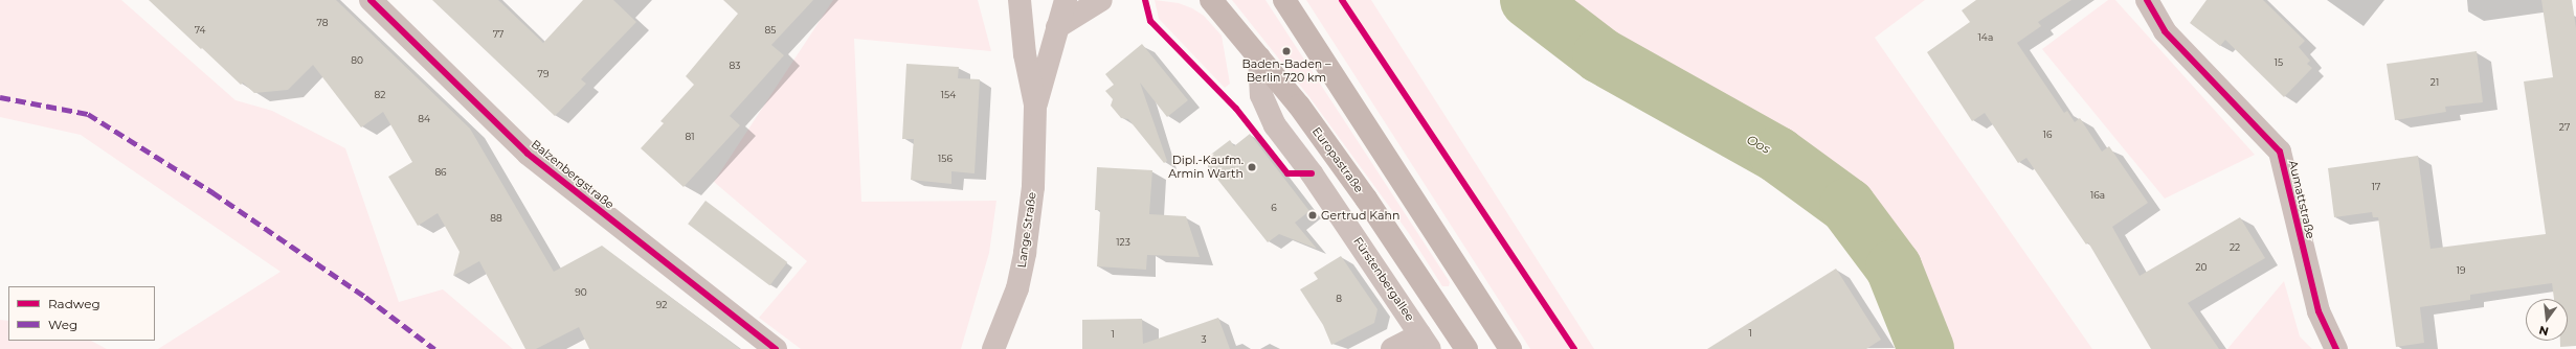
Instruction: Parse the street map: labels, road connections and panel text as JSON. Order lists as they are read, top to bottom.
{
  "streets": {
    "main road": ["Europastraße"],
    "street": [
      "Balzenbergstraße",
      "Aumattstraße",
      "Lange Straße",
      "Fürstenbergallee"
    ]
  },
  "crossings": [
    ["Europastraße", "Fürstenbergallee"]
  ],
  "water": ["Oos"],
  "places": ["Baden-Baden – Berlin 720 km", "Dipl.-Kaufm. Armin Warth", "Gertrud Kahn"],
  "house_numbers": [
    "78",
    "74",
    "85",
    "77",
    "14a",
    "80",
    "15",
    "83",
    "79",
    "21",
    "82",
    "154",
    "84",
    "27",
    "16",
    "81",
    "156",
    "86",
    "17",
    "16a",
    "6",
    "88",
    "123",
    "22",
    "20",
    "19",
    "90",
    "8",
    "92",
    "1",
    "1",
    "3"
  ],
  "legend": ["Radweg", "Weg"],
  "north": "bottom"
}
